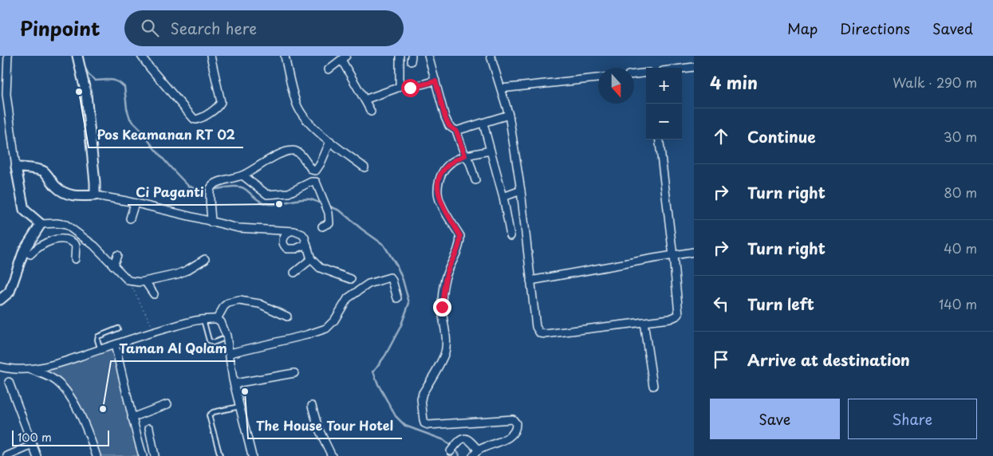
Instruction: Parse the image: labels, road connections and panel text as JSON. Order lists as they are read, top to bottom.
{
  "places": [
    "Pos Keamanan RT 02",
    "Ci Paganti",
    "The House Tour Hotel",
    "Taman Al Qolam"
  ],
  "scale_bar": "100 m",
  "north": "bottom",
  "page": {
    "header": "Pinpoint",
    "search": "Search here",
    "nav": ["Map", "Directions", "Saved"],
    "heading": ["4 min", "Walk · 290 m"],
    "map_buttons": ["+", "−"],
    "list": [
      ["Continue", "30 m"],
      ["Turn right", "80 m"],
      ["Turn right", "40 m"],
      ["Turn left", "140 m"],
      "Arrive at destination"
    ],
    "buttons": ["Save", "Share"],
    "scale": "100 m"
  }
}
